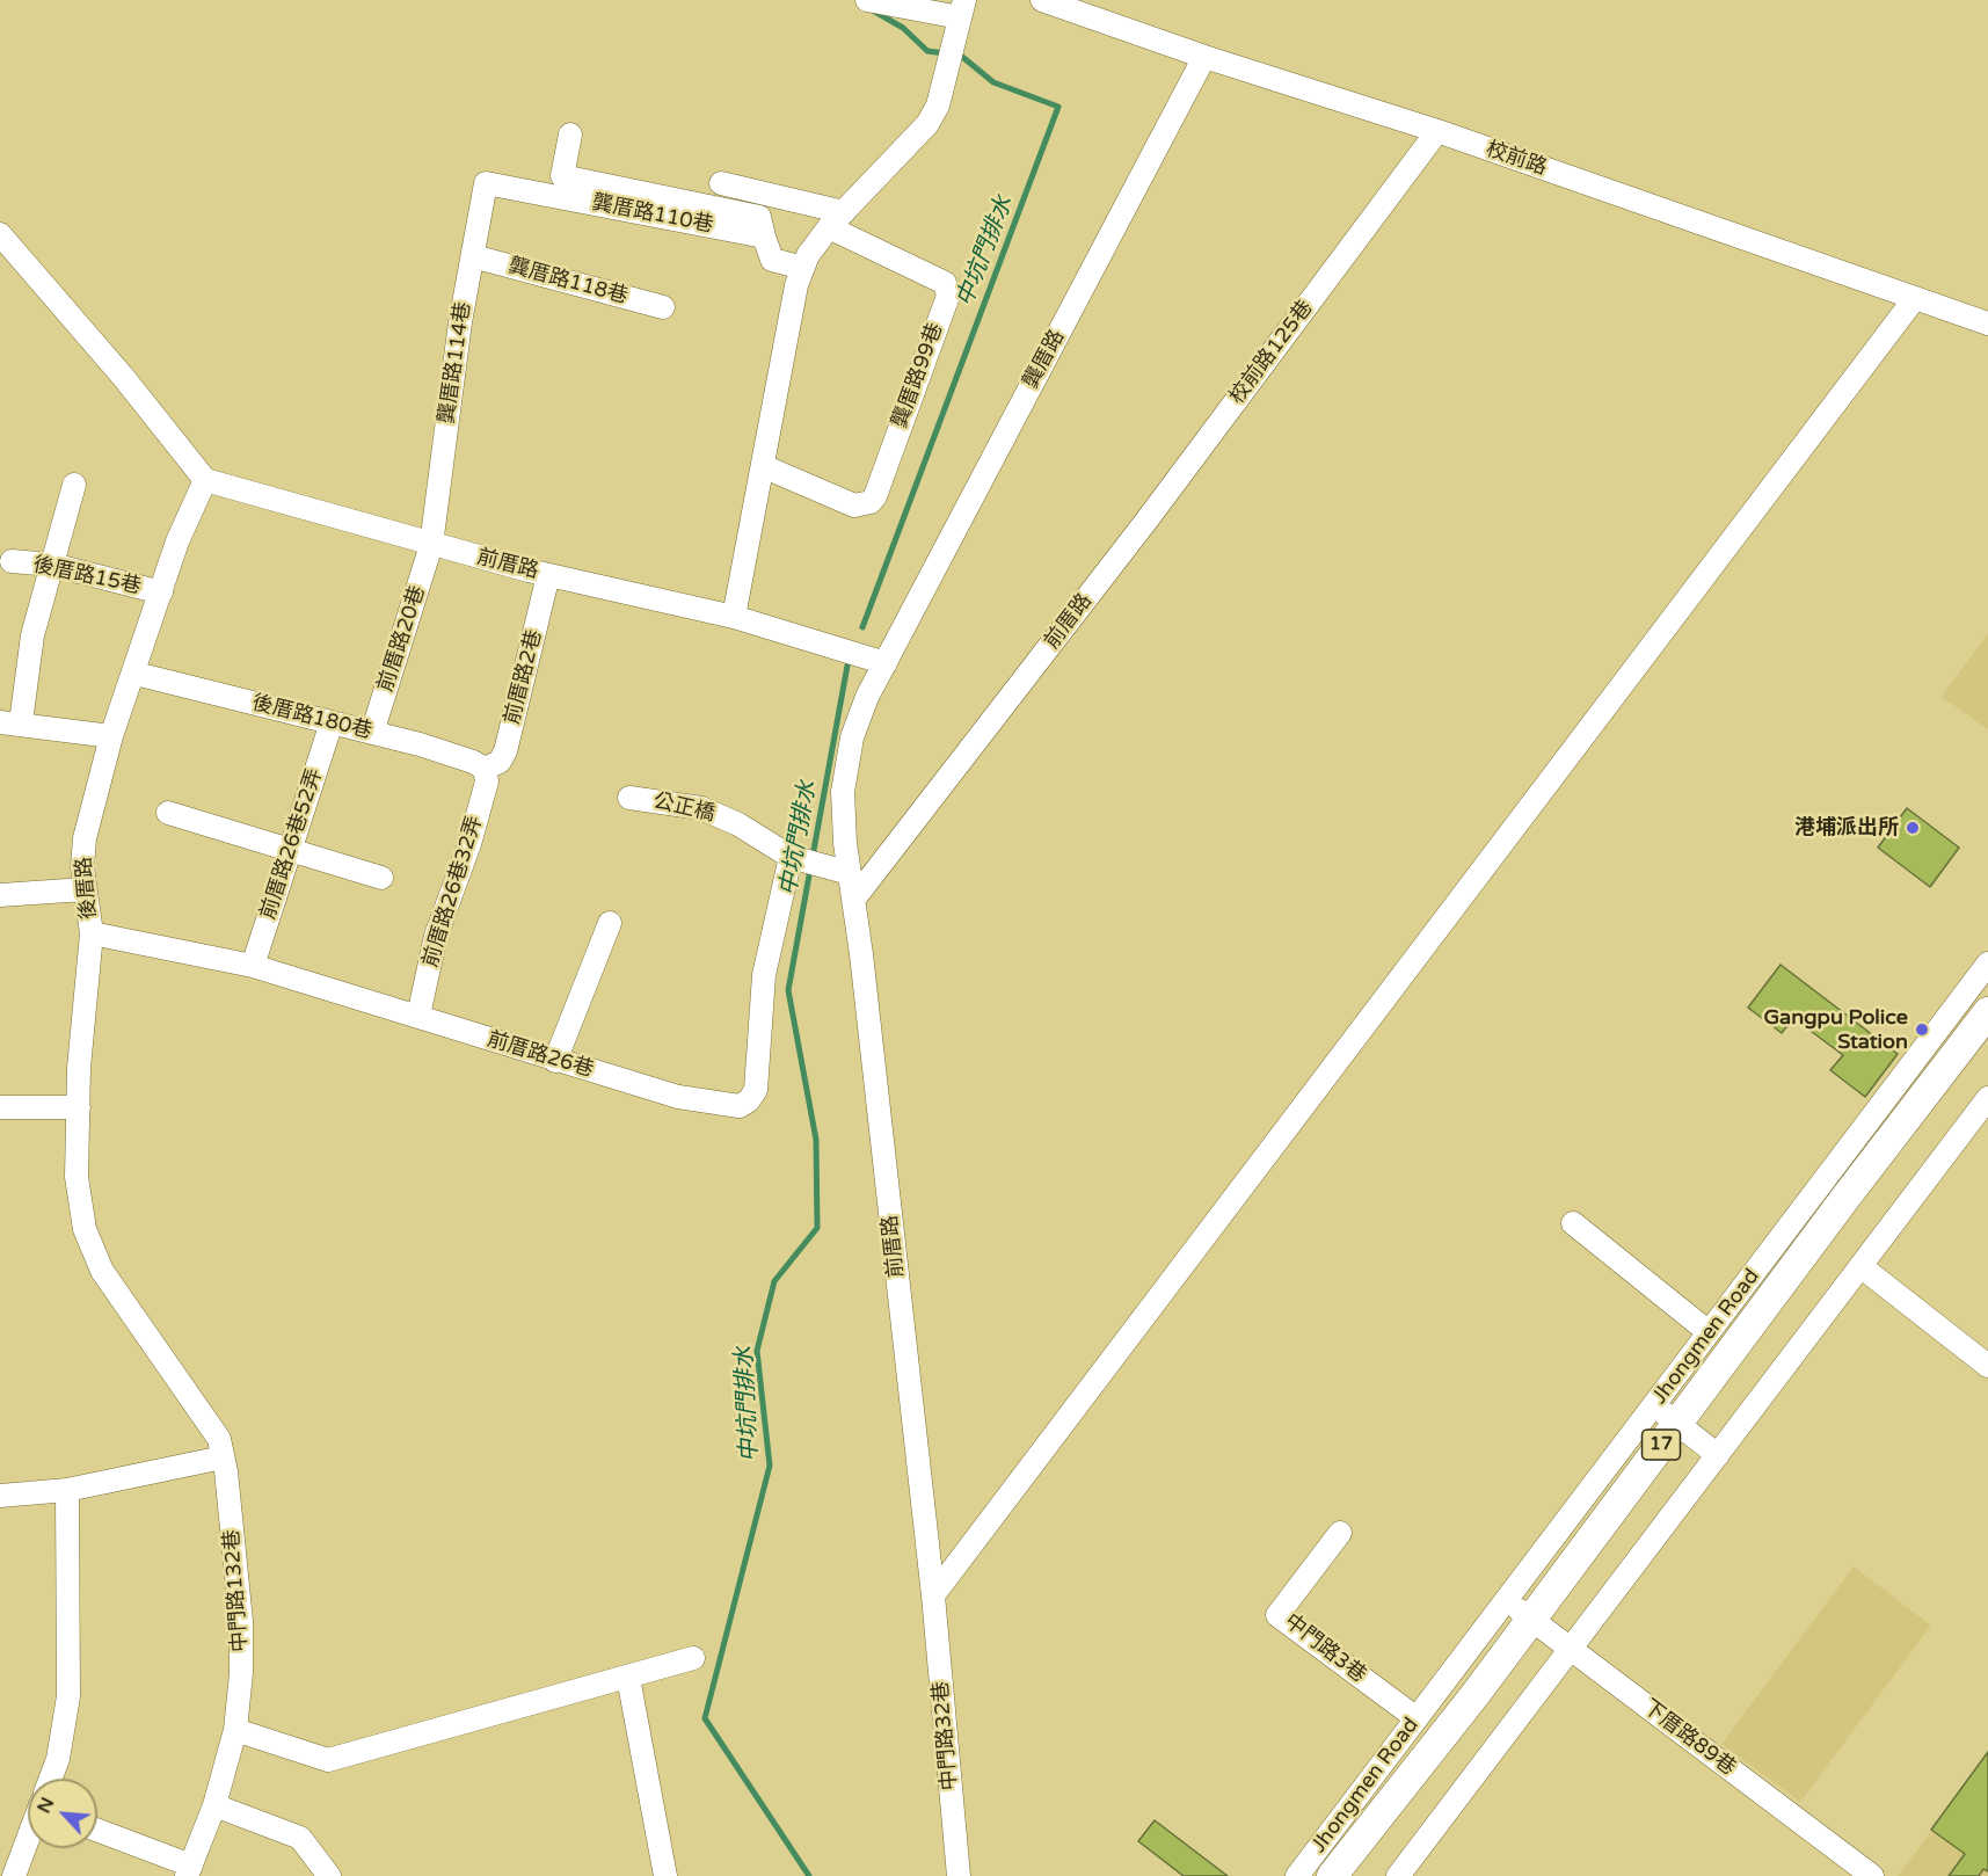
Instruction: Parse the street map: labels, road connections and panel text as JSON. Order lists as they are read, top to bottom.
{
  "streets": {
    "main road": ["Jhongmen Road", "17"],
    "street": [
      "校前路",
      "龔厝路110巷",
      "龔厝路118巷",
      "校前路125巷",
      "龔厝路",
      "龔厝路114巷",
      "龔厝路99巷",
      "前厝路",
      "後厝路15巷",
      "前厝路20巷",
      "前厝路2巷",
      "後厝路180巷",
      "公正橋",
      "前厝路26巷52弄",
      "後厝路",
      "前厝路26巷32弄",
      "前厝路26巷",
      "中門路132巷",
      "中門路3巷",
      "中門路32巷",
      "下厝路89巷"
    ]
  },
  "crossings": [
    ["校前路", "校前路125巷"],
    ["校前路", "龔厝路"],
    ["龔厝路110巷", "龔厝路114巷"],
    ["龔厝路118巷", "龔厝路114巷"],
    ["校前路125巷", "前厝路"],
    ["龔厝路", "前厝路"],
    ["龔厝路114巷", "前厝路"],
    ["龔厝路114巷", "前厝路20巷"],
    ["前厝路", "前厝路20巷"],
    ["前厝路", "前厝路2巷"],
    ["前厝路", "公正橋"],
    ["前厝路", "後厝路"],
    ["前厝路", "中門路32巷"],
    ["後厝路15巷", "後厝路"],
    ["前厝路20巷", "後厝路180巷"],
    ["前厝路2巷", "後厝路180巷"],
    ["前厝路2巷", "前厝路26巷32弄"],
    ["後厝路180巷", "前厝路26巷52弄"],
    ["後厝路180巷", "後厝路"],
    ["後厝路180巷", "前厝路26巷32弄"],
    ["公正橋", "前厝路26巷"],
    ["前厝路26巷52弄", "前厝路26巷"],
    ["後厝路", "前厝路26巷"],
    ["後厝路", "中門路132巷"],
    ["前厝路26巷32弄", "前厝路26巷"],
    ["Jhongmen Road", "中門路3巷"],
    ["Jhongmen Road", "下厝路89巷"]
  ],
  "water": ["中坑門排水"],
  "places": ["港埔派出所", "Gangpu Police Station"],
  "north": "top left"
}
